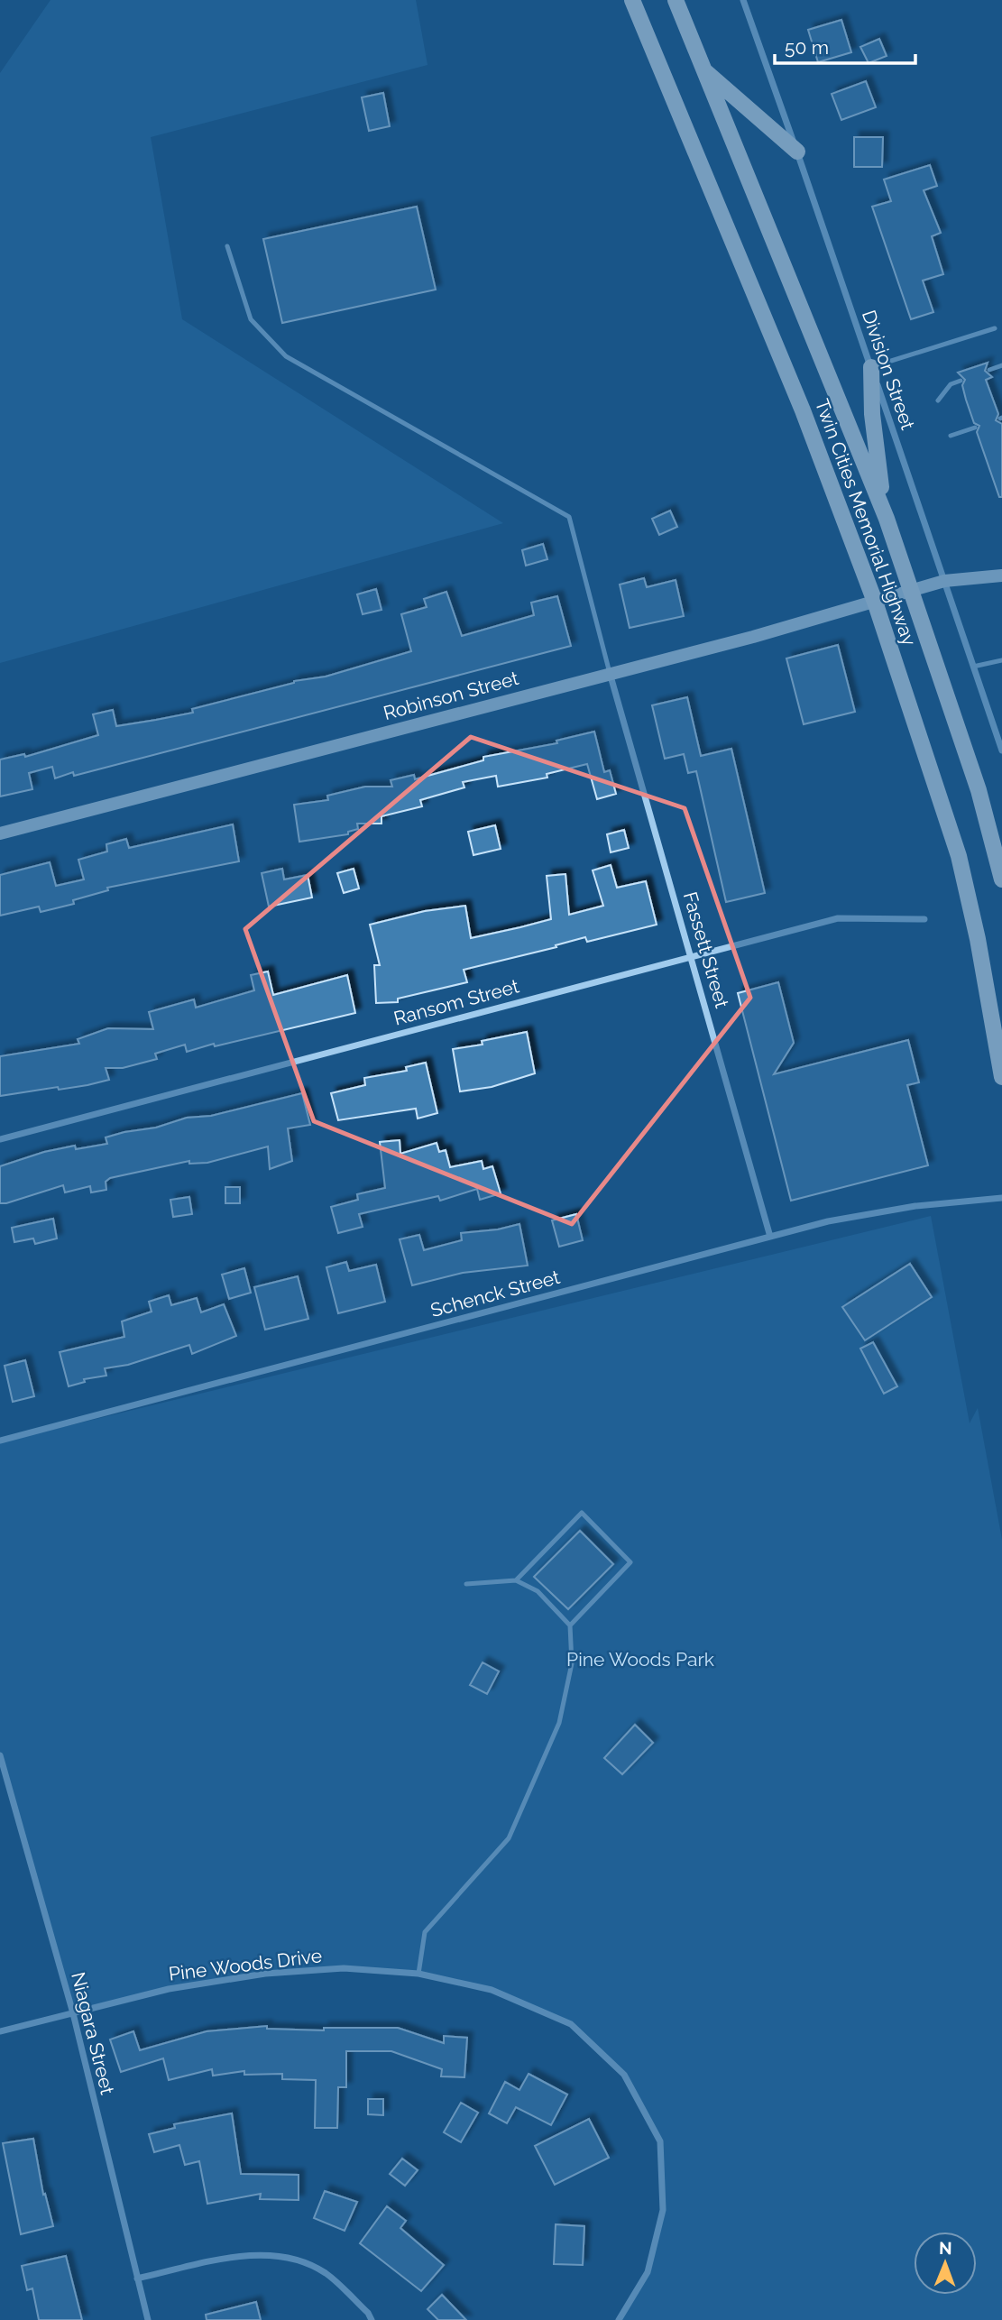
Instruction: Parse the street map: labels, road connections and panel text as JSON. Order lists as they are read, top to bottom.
{
  "streets": {
    "main road": ["Twin Cities Memorial Highway"],
    "street": [
      "Division Street",
      "Robinson Street",
      "Fassett Street",
      "Ransom Street",
      "Schenck Street",
      "Pine Woods Drive",
      "Niagara Street"
    ]
  },
  "crossings": [
    ["Division Street", "Robinson Street"],
    ["Twin Cities Memorial Highway", "Robinson Street"],
    ["Robinson Street", "Fassett Street"],
    ["Fassett Street", "Ransom Street"],
    ["Fassett Street", "Schenck Street"],
    ["Pine Woods Drive", "Niagara Street"]
  ],
  "parks": ["Pine Woods Park"],
  "scale_bar": "50 m",
  "north": "top"
}
